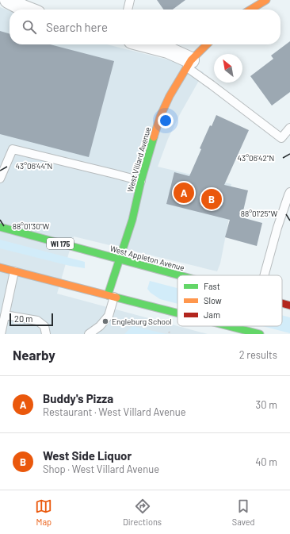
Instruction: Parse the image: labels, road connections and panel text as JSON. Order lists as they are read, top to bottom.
{
  "streets": {
    "main road": ["West Villard Avenue", "WI 175", "West Appleton Avenue"]
  },
  "crossings": [
    ["West Villard Avenue", "West Appleton Avenue"]
  ],
  "places": ["Engleburg School"],
  "legend": ["Fast", "Slow", "Jam"],
  "scale_bar": "20 m",
  "north": "top left",
  "page": {
    "search": "Search here",
    "pins": ["A", "B"],
    "scale": "20 m",
    "heading": ["Nearby", "2 results"],
    "list": [
      {
        "mark": "A",
        "name": "Buddy's Pizza",
        "note": "Restaurant · West Villard Avenue",
        "value": "30 m"
      },
      {
        "mark": "B",
        "name": "West Side Liquor",
        "note": "Shop · West Villard Avenue",
        "value": "40 m"
      }
    ],
    "nav": ["Map", "Directions", "Saved"]
  },
  "coordinates": [
    "43°06'42\"N",
    "43°06'44\"N",
    "88°01'25\"W",
    "88°01'30\"W"
  ]
}
